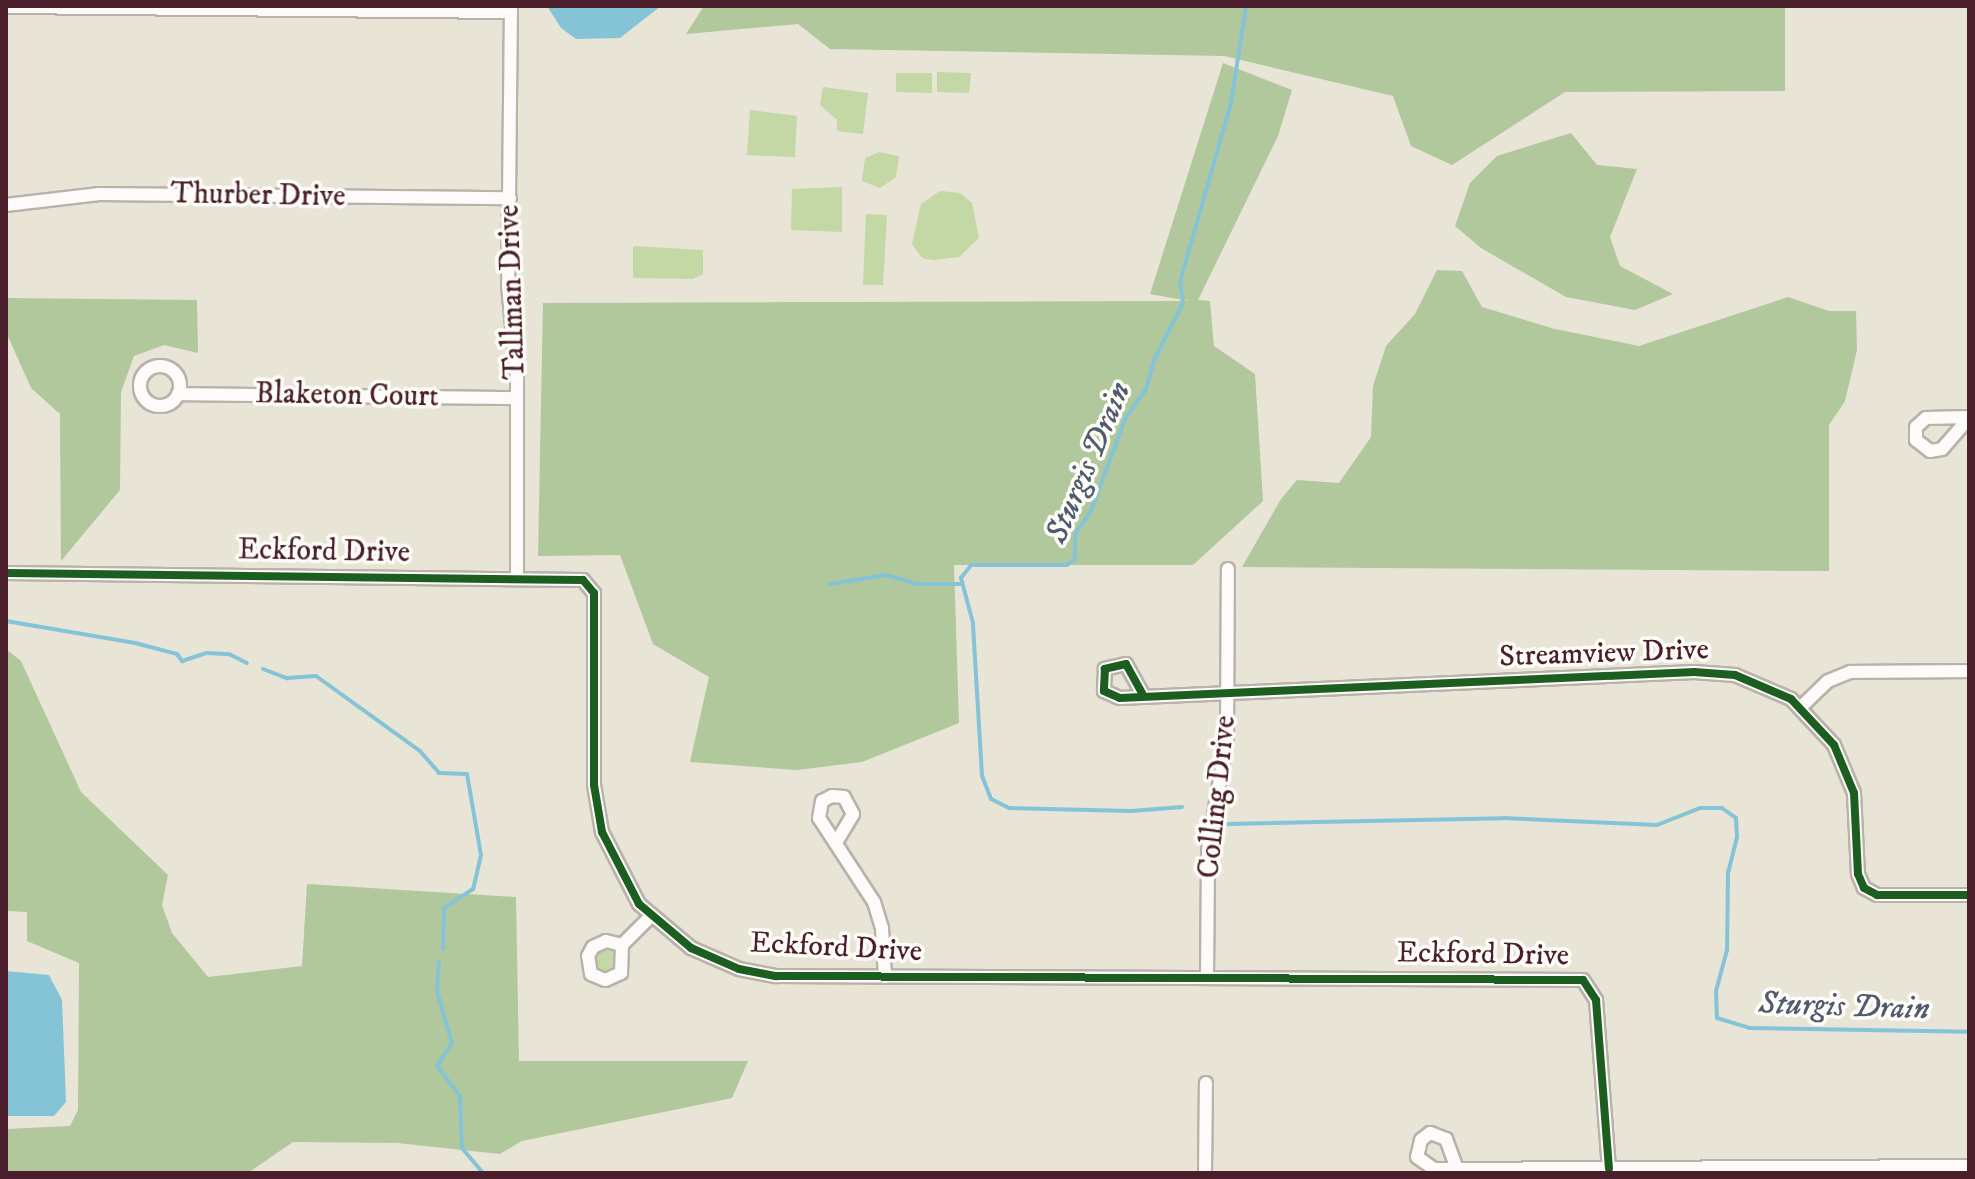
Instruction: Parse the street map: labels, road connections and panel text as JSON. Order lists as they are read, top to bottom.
{
  "streets": {
    "street": [
      "Thurber Drive",
      "Tallman Drive",
      "Blaketon Court",
      "Eckford Drive",
      "Streamview Drive",
      "Colling Drive"
    ]
  },
  "crossings": [
    ["Thurber Drive", "Tallman Drive"],
    ["Tallman Drive", "Blaketon Court"],
    ["Tallman Drive", "Eckford Drive"],
    ["Eckford Drive", "Colling Drive"],
    ["Streamview Drive", "Colling Drive"]
  ],
  "water": ["Sturgis Drain"]
}
